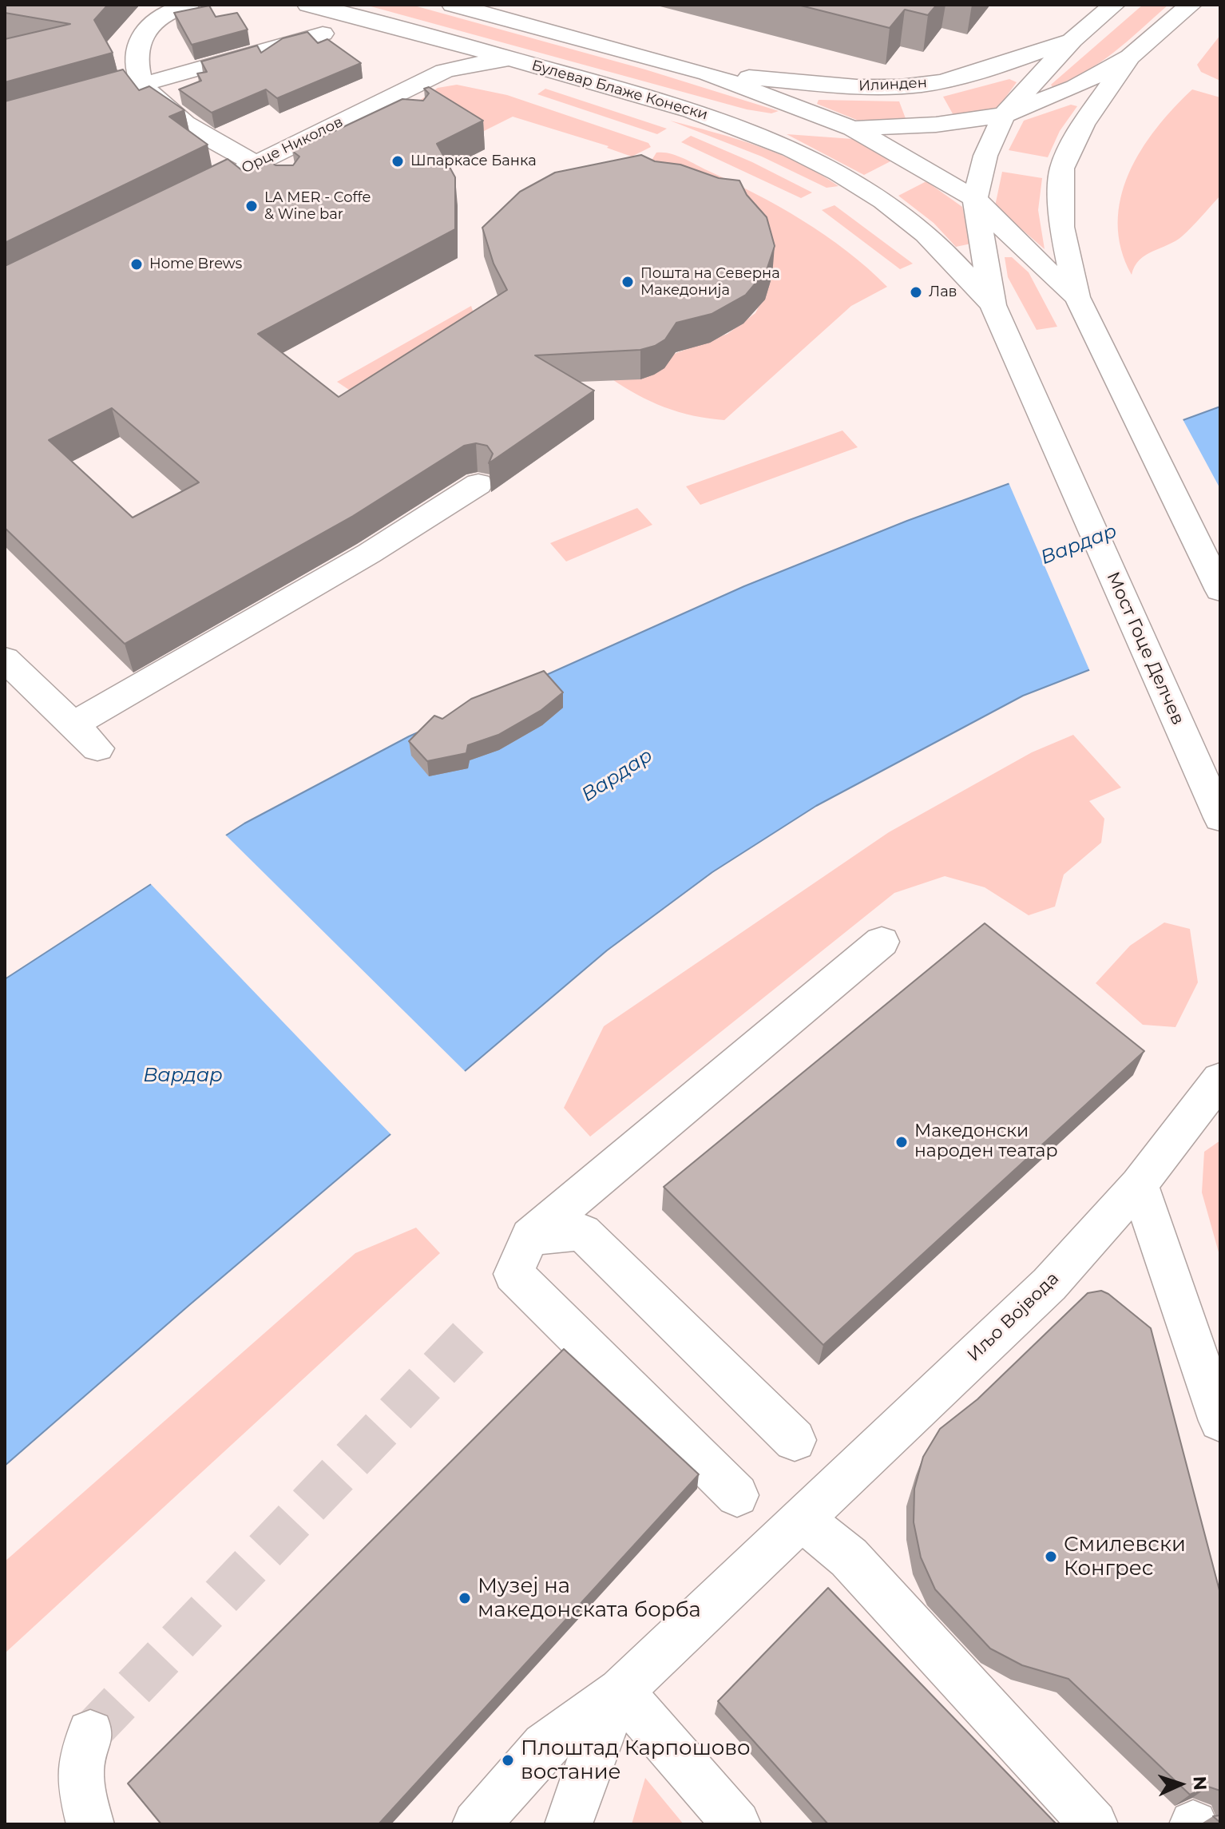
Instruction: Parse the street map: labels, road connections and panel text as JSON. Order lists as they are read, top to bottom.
{
  "streets": {
    "street": [
      "Илинден",
      "Булевар Блаже Конески",
      "Орце Николов",
      "Мост Гоце Делчев",
      "Иљо Војвода"
    ]
  },
  "crossings": [
    ["Илинден", "Булевар Блаже Конески"],
    ["Илинден", "Мост Гоце Делчев"],
    ["Булевар Блаже Конески", "Орце Николов"],
    ["Булевар Блаже Конески", "Мост Гоце Делчев"]
  ],
  "water": ["Вардар"],
  "places": [
    "Шпаркасе Банка",
    "LA MER - Coffe & Wine bar",
    "Home Brews",
    "Пошта на Северна Македонија",
    "Лав",
    "Македонски народен театар",
    "Смилевски Конгрес",
    "Музеј на македонската борба",
    "Плоштад Карпошово востание"
  ],
  "north": "right"
}
